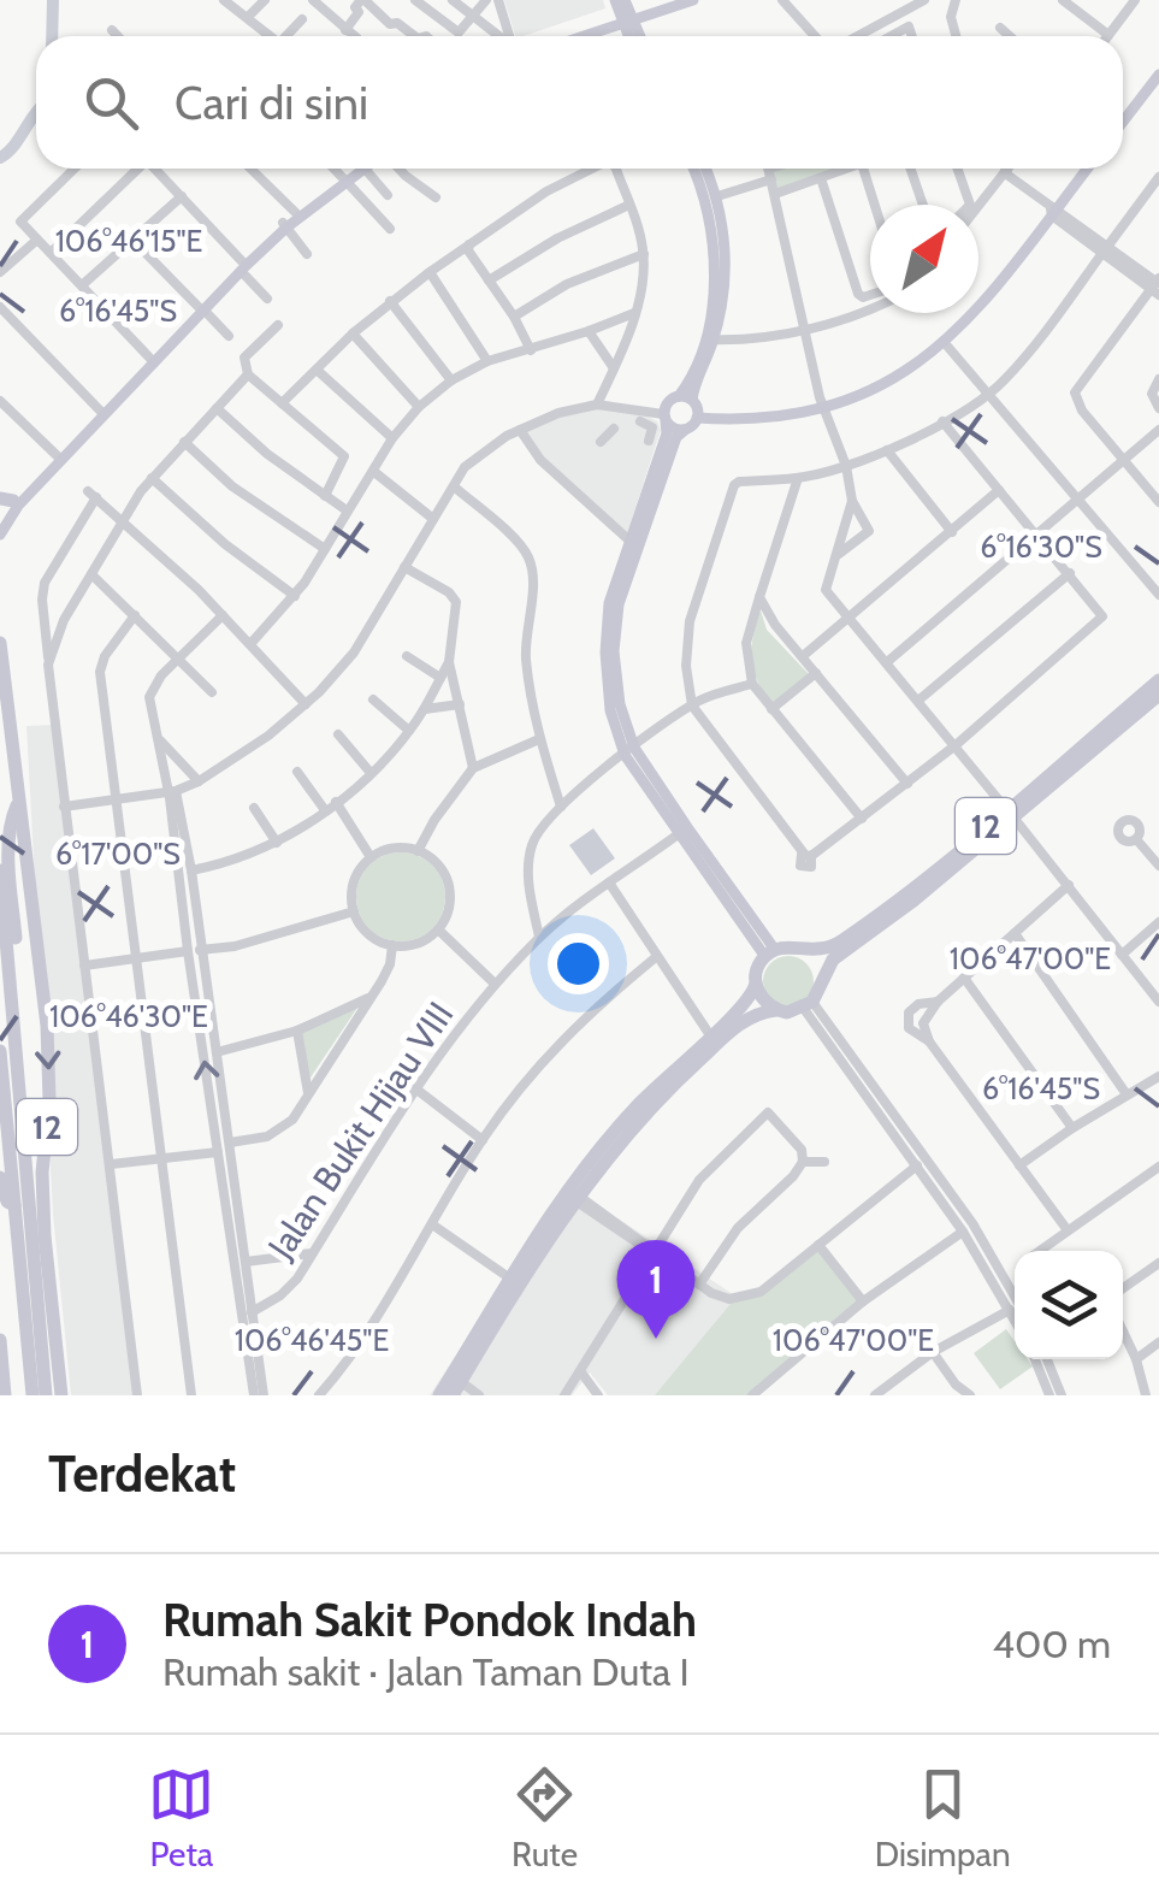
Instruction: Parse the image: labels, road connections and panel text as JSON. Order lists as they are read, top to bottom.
{
  "streets": {
    "highway": ["12"],
    "street": ["Jalan Bukit Hijau VIII"]
  },
  "north": "top right",
  "page": {
    "search": "Cari di sini",
    "pins": "1",
    "heading": "Terdekat",
    "list": [
      {
        "mark": "1",
        "name": "Rumah Sakit Pondok Indah",
        "note": "Rumah sakit · Jalan Taman Duta I",
        "value": "400 m"
      }
    ],
    "nav": ["Peta", "Rute", "Disimpan"]
  },
  "coordinates": [
    "106°46'15\"E",
    "6°16'45\"S",
    "6°16'30\"S",
    "6°17'00\"S",
    "106°47'00\"E",
    "106°46'30\"E",
    "106°46'45\"E"
  ]
}
